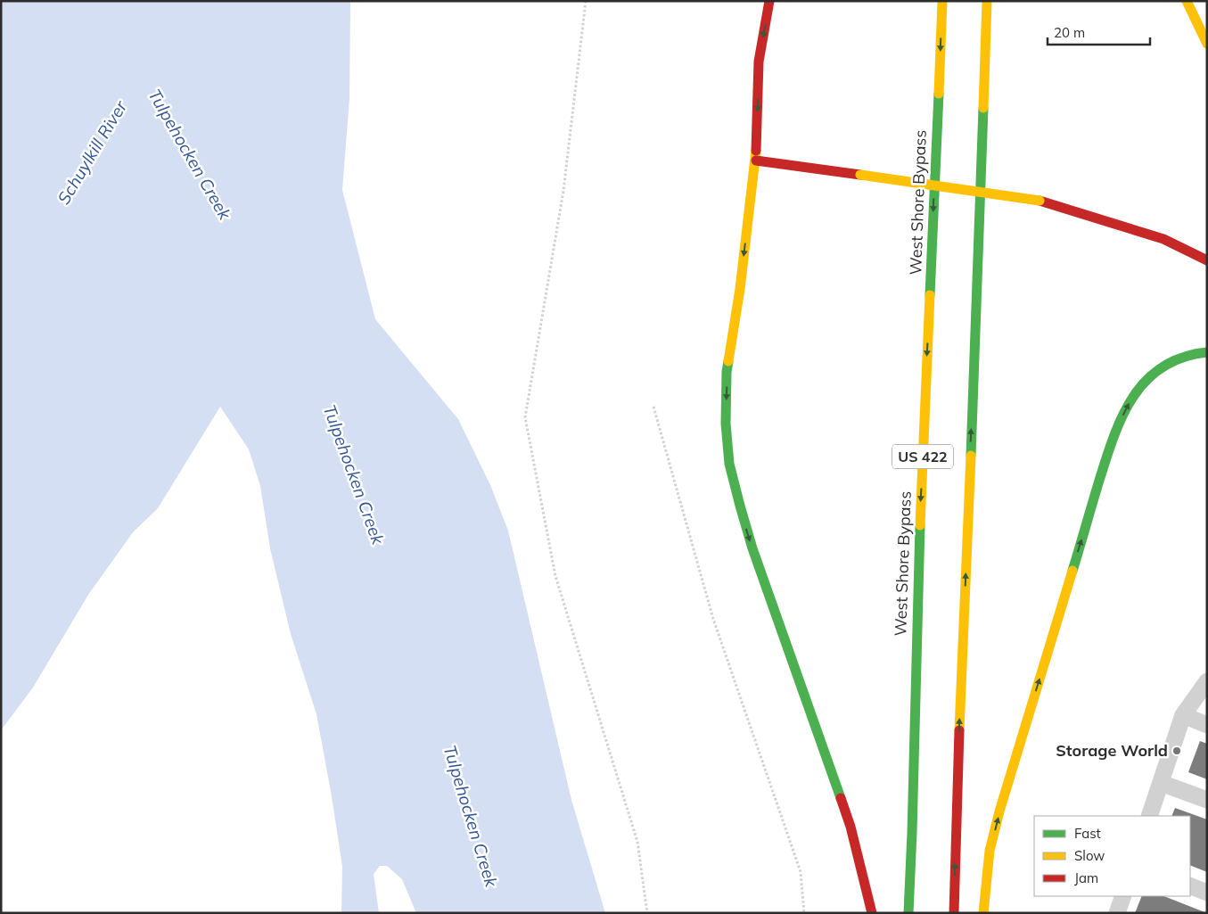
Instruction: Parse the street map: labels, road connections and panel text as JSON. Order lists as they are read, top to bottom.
{
  "streets": {
    "main road": ["West Shore Bypass", "US 422"]
  },
  "water": ["Schuylkill River", "Tulpehocken Creek"],
  "places": ["Storage World"],
  "legend": ["Fast", "Slow", "Jam"],
  "scale_bar": "20 m"
}
